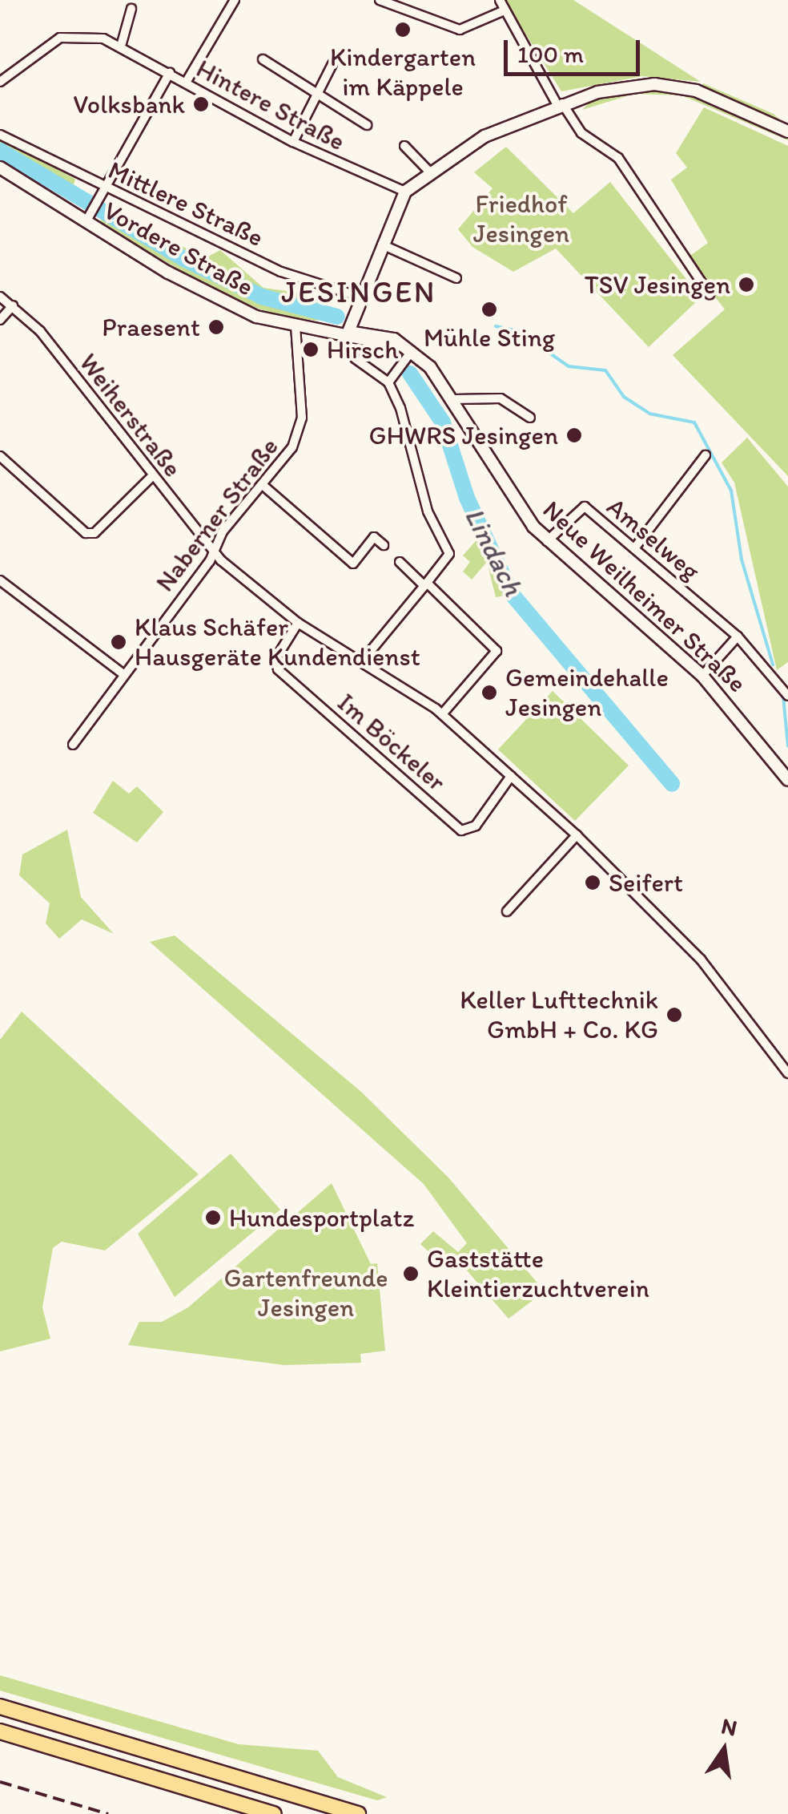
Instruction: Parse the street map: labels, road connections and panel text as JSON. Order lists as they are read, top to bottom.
{
  "streets": {
    "main road": ["Vordere Straße", "Neue Weilheimer Straße"],
    "street": [
      "Hintere Straße",
      "Mittlere Straße",
      "Weiherstraße",
      "Naberner Straße",
      "Amselweg",
      "Im Böckeler"
    ]
  },
  "crossings": [
    ["Vordere Straße", "Naberner Straße"],
    ["Vordere Straße", "Neue Weilheimer Straße"],
    ["Weiherstraße", "Naberner Straße"],
    ["Weiherstraße", "Im Böckeler"],
    ["Amselweg", "Neue Weilheimer Straße"]
  ],
  "districts": ["JESINGEN"],
  "water": ["Lindach"],
  "parks": ["Friedhof Jesingen", "Gartenfreunde Jesingen"],
  "places": [
    "Kindergarten im Käppele",
    "Volksbank",
    "TSV Jesingen",
    "Mühle Sting",
    "Praesent",
    "Hirsch",
    "GHWRS Jesingen",
    "Klaus Schäfer Hausgeräte Kundendienst",
    "Gemeindehalle Jesingen",
    "Seifert",
    "Keller Lufttechnik GmbH + Co. KG",
    "Hundesportplatz",
    "Gaststätte Kleintierzuchtverein"
  ],
  "scale_bar": "100 m",
  "north": "top"
}
